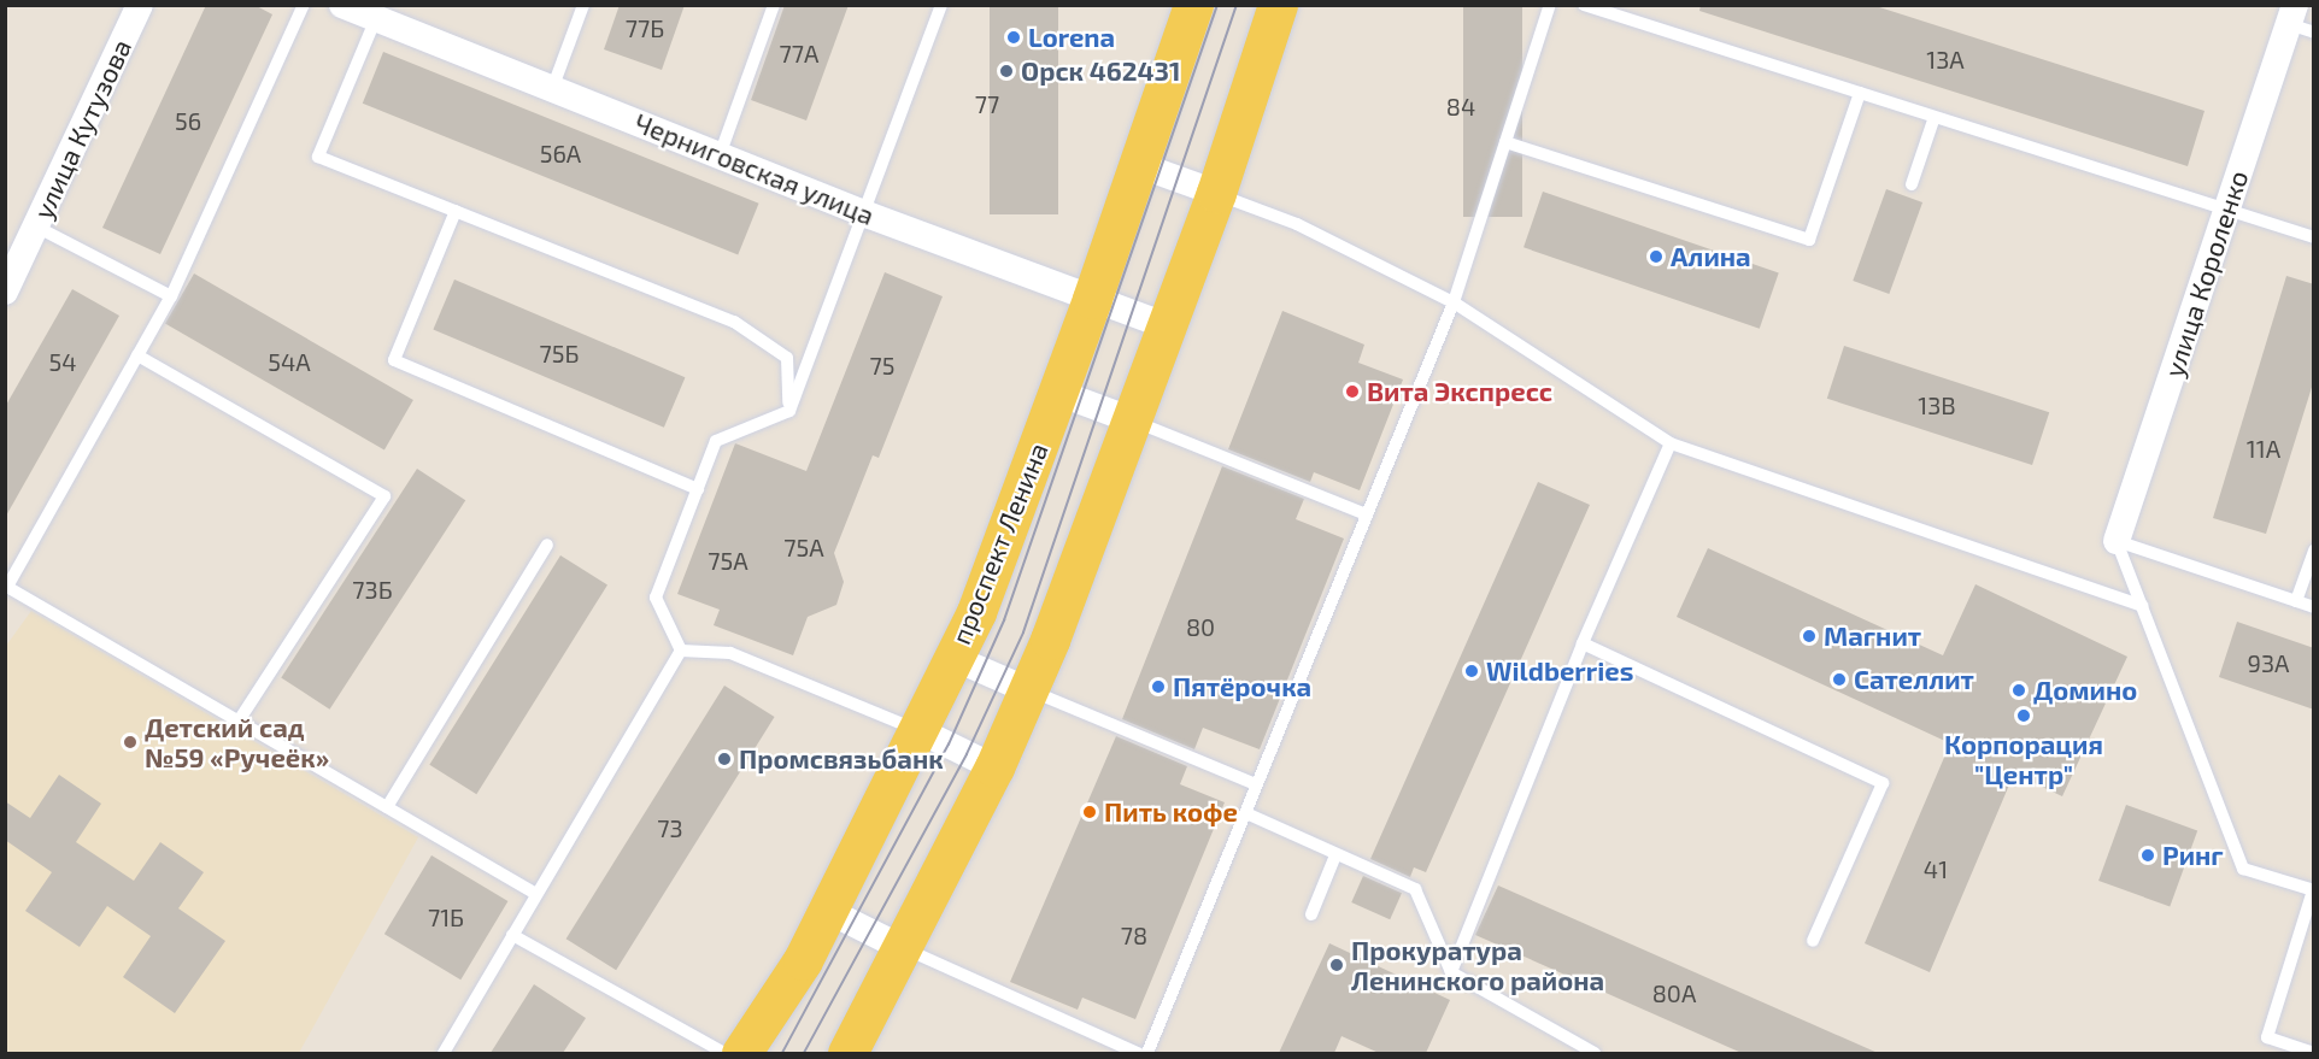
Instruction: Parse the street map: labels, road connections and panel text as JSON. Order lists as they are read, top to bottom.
{
  "streets": {
    "main road": ["проспект Ленина"],
    "street": ["улица Кутузова", "Черниговская улица", "улица Короленко"]
  },
  "crossings": [
    ["Черниговская улица", "проспект Ленина"]
  ],
  "places": [
    "Lorena",
    "Орск 462431",
    "Алина",
    "Вита Экспресс",
    "Магнит",
    "Wildberries",
    "Сателлит",
    "Пятёрочка",
    "Домино",
    "Корпорация \"Центр\"",
    "Детский сад №59 «Ручеёк»",
    "Промсвязьбанк",
    "Пить кофе",
    "Ринг",
    "Прокуратура Ленинского района"
  ],
  "house_numbers": [
    "77Б",
    "77А",
    "13А",
    "77",
    "84",
    "56",
    "56А",
    "75Б",
    "54",
    "54А",
    "75",
    "13В",
    "11А",
    "75А",
    "75А",
    "73Б",
    "80",
    "93А",
    "73",
    "41",
    "71Б",
    "78",
    "80А"
  ]
}
